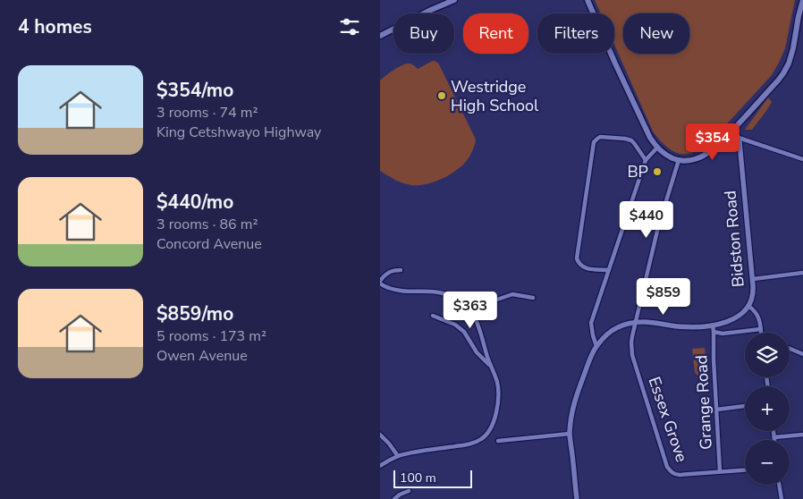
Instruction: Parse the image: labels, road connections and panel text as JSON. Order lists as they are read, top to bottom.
{
  "streets": {
    "street": ["Bidston Road", "Grange Road", "Essex Grove"]
  },
  "crossings": [
    ["Grange Road", "Essex Grove"]
  ],
  "places": ["Westridge High School", "BP"],
  "scale_bar": "100 m",
  "page": {
    "heading": "4 homes",
    "chip": [
      "Buy",
      "Rent",
      "Filters",
      "New"
    ],
    "list": [
      {
        "name": "$354/mo",
        "note": "3 rooms · 74 m² · King Cetshwayo Highway"
      },
      {
        "name": "$440/mo",
        "note": "3 rooms · 86 m² · Concord Avenue"
      },
      {
        "name": "$859/mo",
        "note": "5 rooms · 173 m² · Owen Avenue"
      }
    ],
    "price": [
      "$354",
      "$440",
      "$859",
      "$363"
    ],
    "map_buttons": ["+", "−"],
    "scale": "100 m"
  }
}
